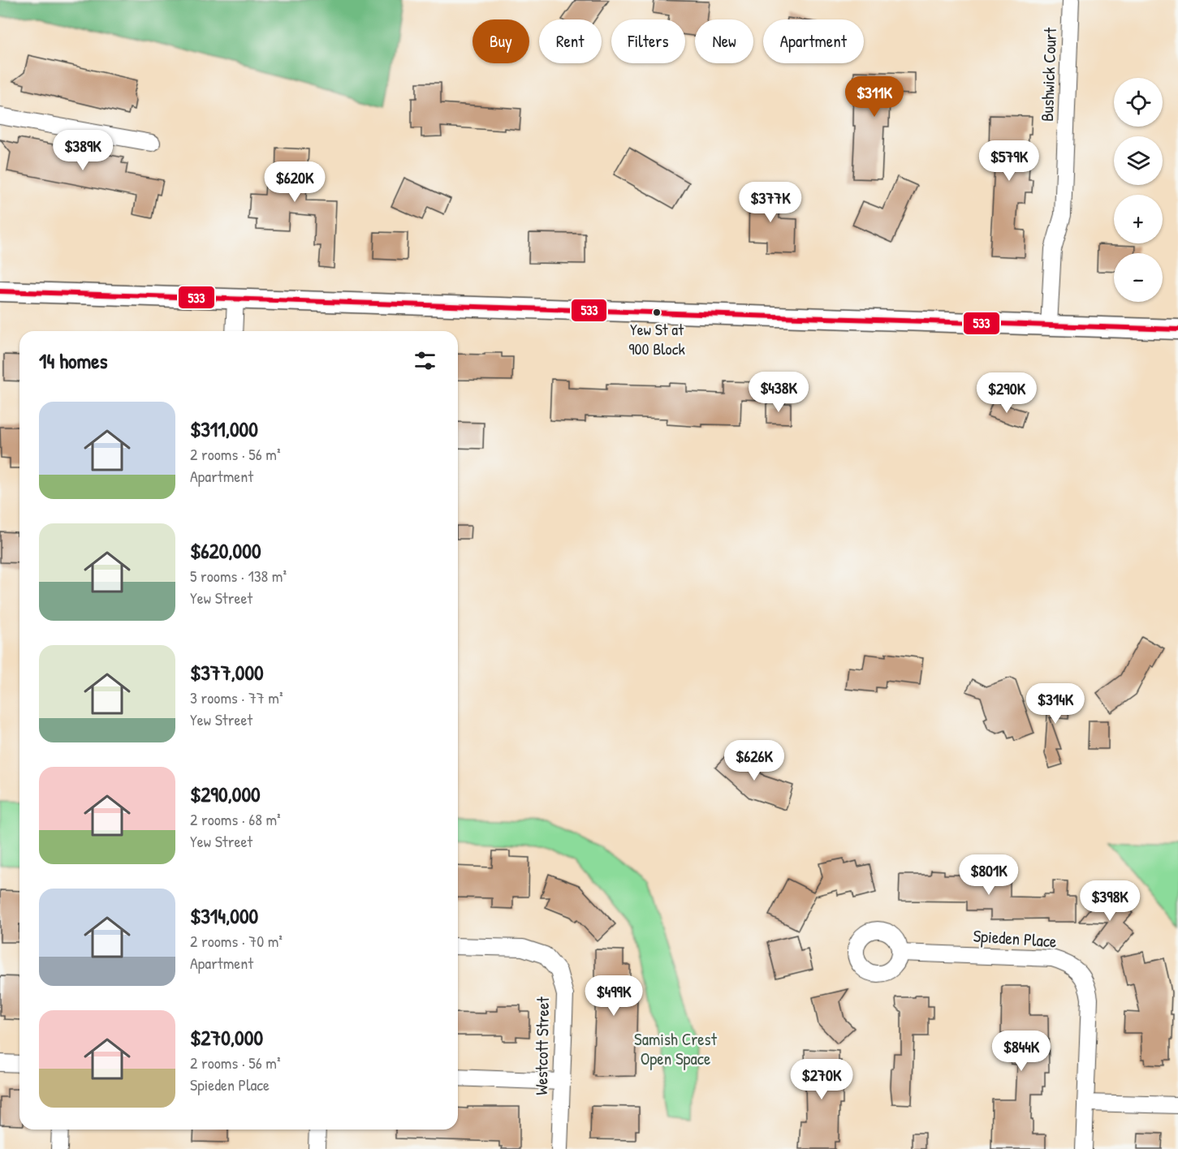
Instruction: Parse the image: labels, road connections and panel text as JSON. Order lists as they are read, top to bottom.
{
  "streets": {
    "street": ["Bushwick Court", "Spieden Place", "Westcott Street"]
  },
  "parks": ["Samish Crest Open Space"],
  "places": ["Yew St at 900 Block"],
  "lines": ["transit line 533"],
  "page": {
    "chip": [
      "Buy",
      "Rent",
      "Filters",
      "New",
      "Apartment"
    ],
    "price": [
      "$311K",
      "$389K",
      "$579K",
      "$620K",
      "$377K",
      "$438K",
      "$290K",
      "$314K",
      "$626K",
      "$801K",
      "$398K",
      "$499K",
      "$844K",
      "$270K"
    ],
    "map_buttons": ["+", "−"],
    "heading": "14 homes",
    "list": [
      {
        "name": "$311,000",
        "note": "2 rooms · 56 m² · Apartment"
      },
      {
        "name": "$620,000",
        "note": "5 rooms · 138 m² · Yew Street"
      },
      {
        "name": "$377,000",
        "note": "3 rooms · 77 m² · Yew Street"
      },
      {
        "name": "$290,000",
        "note": "2 rooms · 68 m² · Yew Street"
      },
      {
        "name": "$314,000",
        "note": "2 rooms · 70 m² · Apartment"
      },
      {
        "name": "$270,000",
        "note": "2 rooms · 56 m² · Spieden Place"
      }
    ]
  }
}
